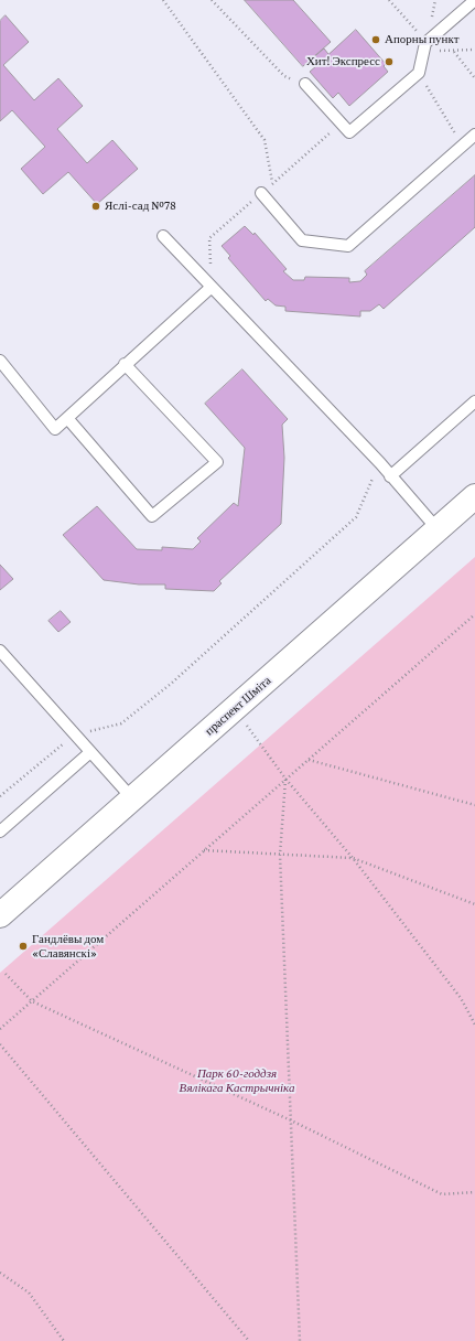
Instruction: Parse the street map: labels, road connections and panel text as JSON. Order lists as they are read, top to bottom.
{
  "streets": {
    "main road": ["праспект Шміта"]
  },
  "parks": ["Парк 60-годдзя Вялікага Кастрычніка"],
  "places": [
    "Апорны пункт",
    "Хит! Экспресс",
    "Яслі-сад №78",
    "Гандлёвы дом «Славянскі»"
  ]
}
